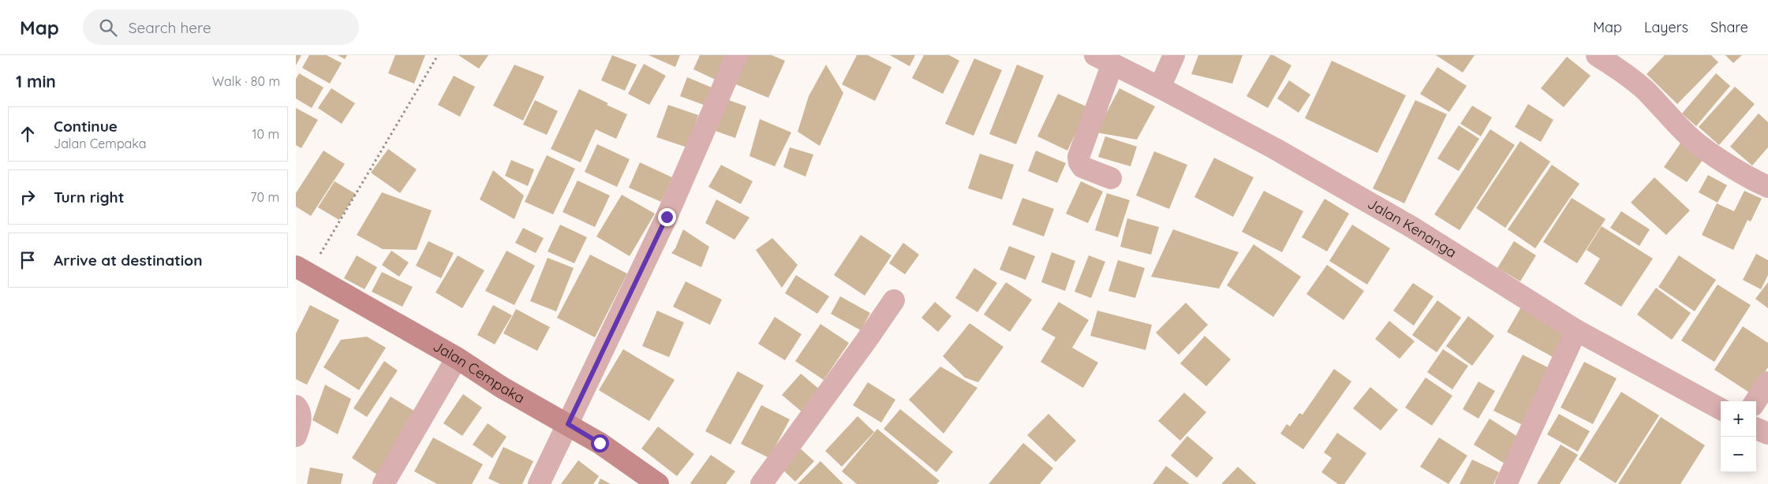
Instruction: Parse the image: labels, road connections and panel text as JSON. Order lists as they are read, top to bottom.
{
  "streets": {
    "street": ["Jalan Kenanga", "Jalan Cempaka"]
  },
  "page": {
    "header": "Map",
    "search": "Search here",
    "nav": ["Map", "Layers", "Share"],
    "heading": ["1 min", "Walk · 80 m"],
    "list": [
      ["Continue", "Jalan Cempaka", "10 m"],
      ["Turn right", "70 m"],
      "Arrive at destination"
    ],
    "map_buttons": ["+", "−"]
  }
}
